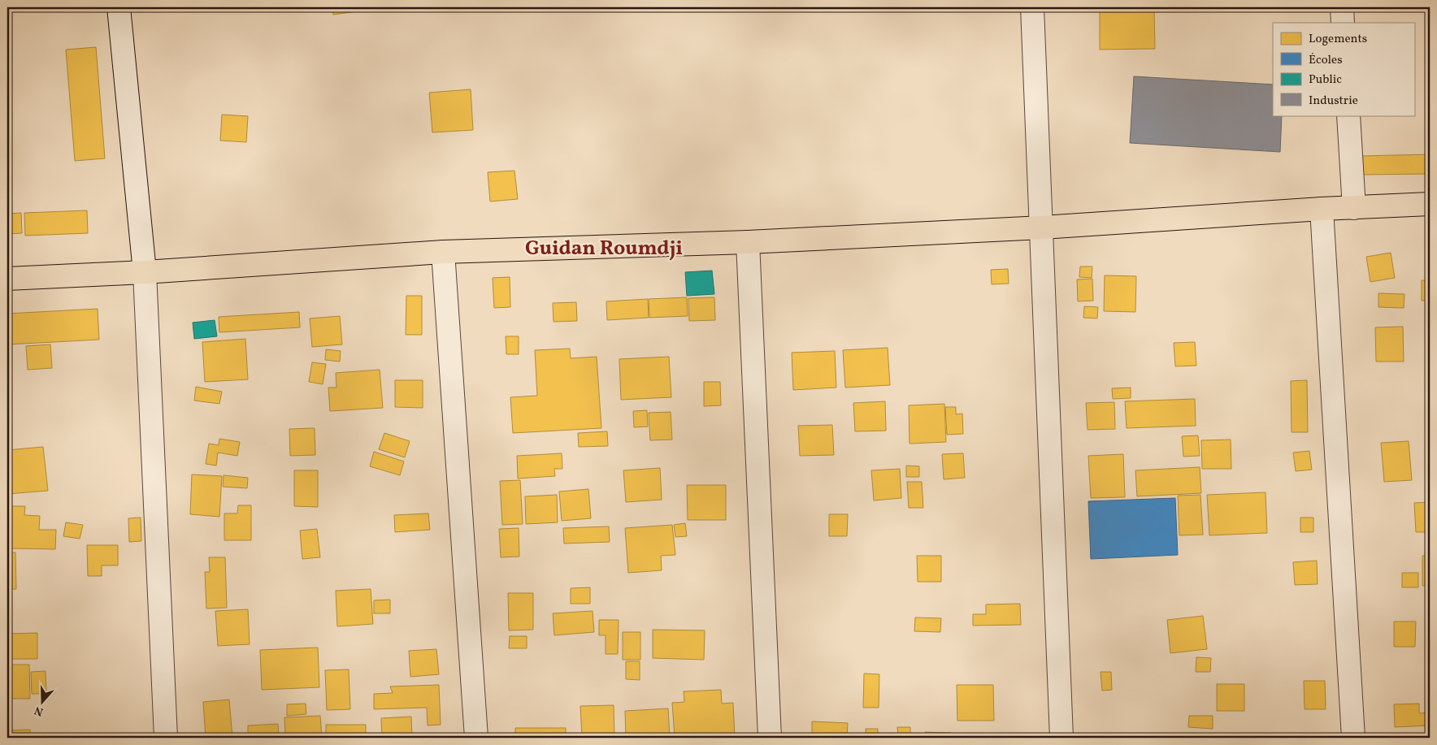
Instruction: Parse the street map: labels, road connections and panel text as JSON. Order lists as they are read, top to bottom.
{
  "districts": ["Guidan Roumdji"],
  "legend": [
    "Logements",
    "Écoles",
    "Public",
    "Industrie"
  ],
  "north": "bottom"
}
